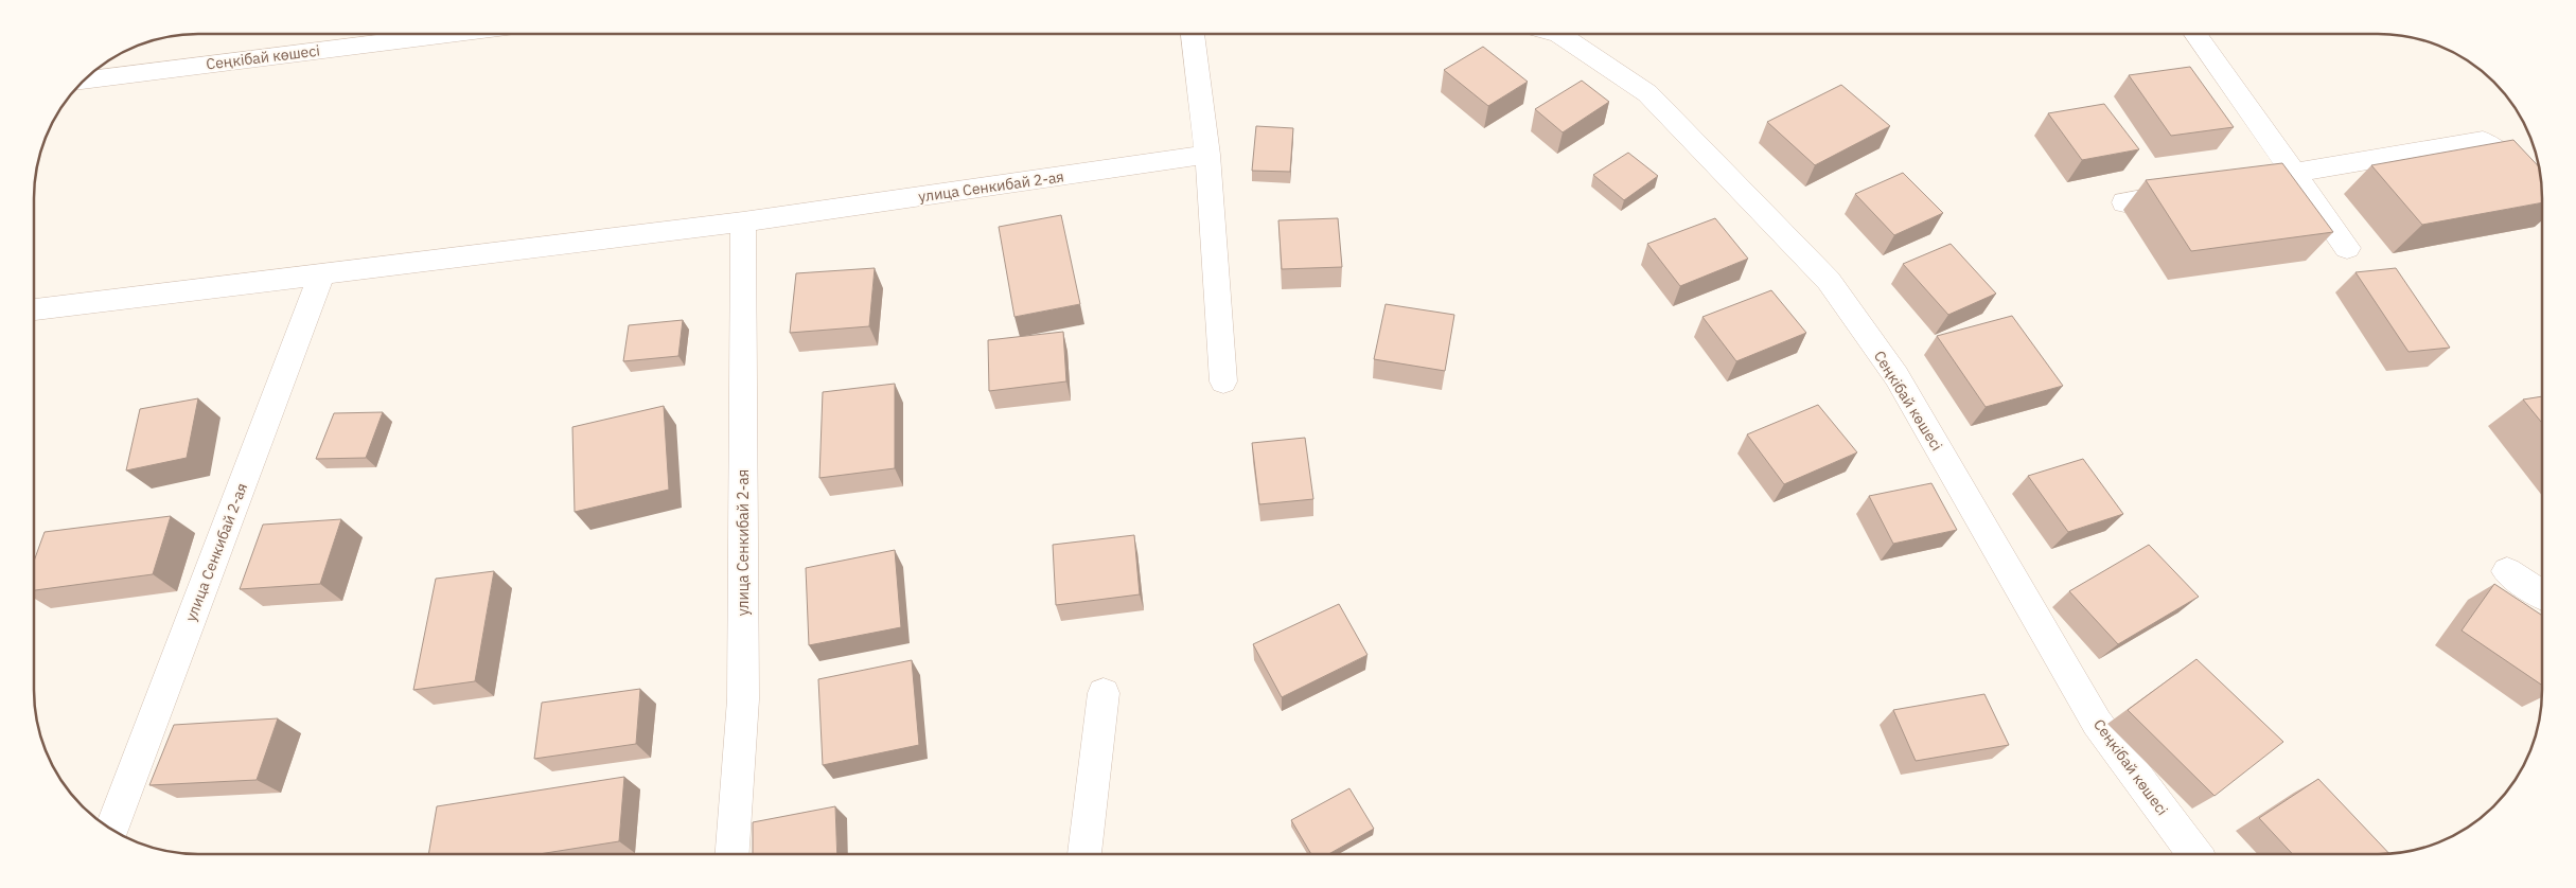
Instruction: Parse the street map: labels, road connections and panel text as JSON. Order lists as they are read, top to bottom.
{
  "streets": {
    "street": ["Сеңкібай көшесі", "улица Сенкибай 2-ая"]
  }
}
